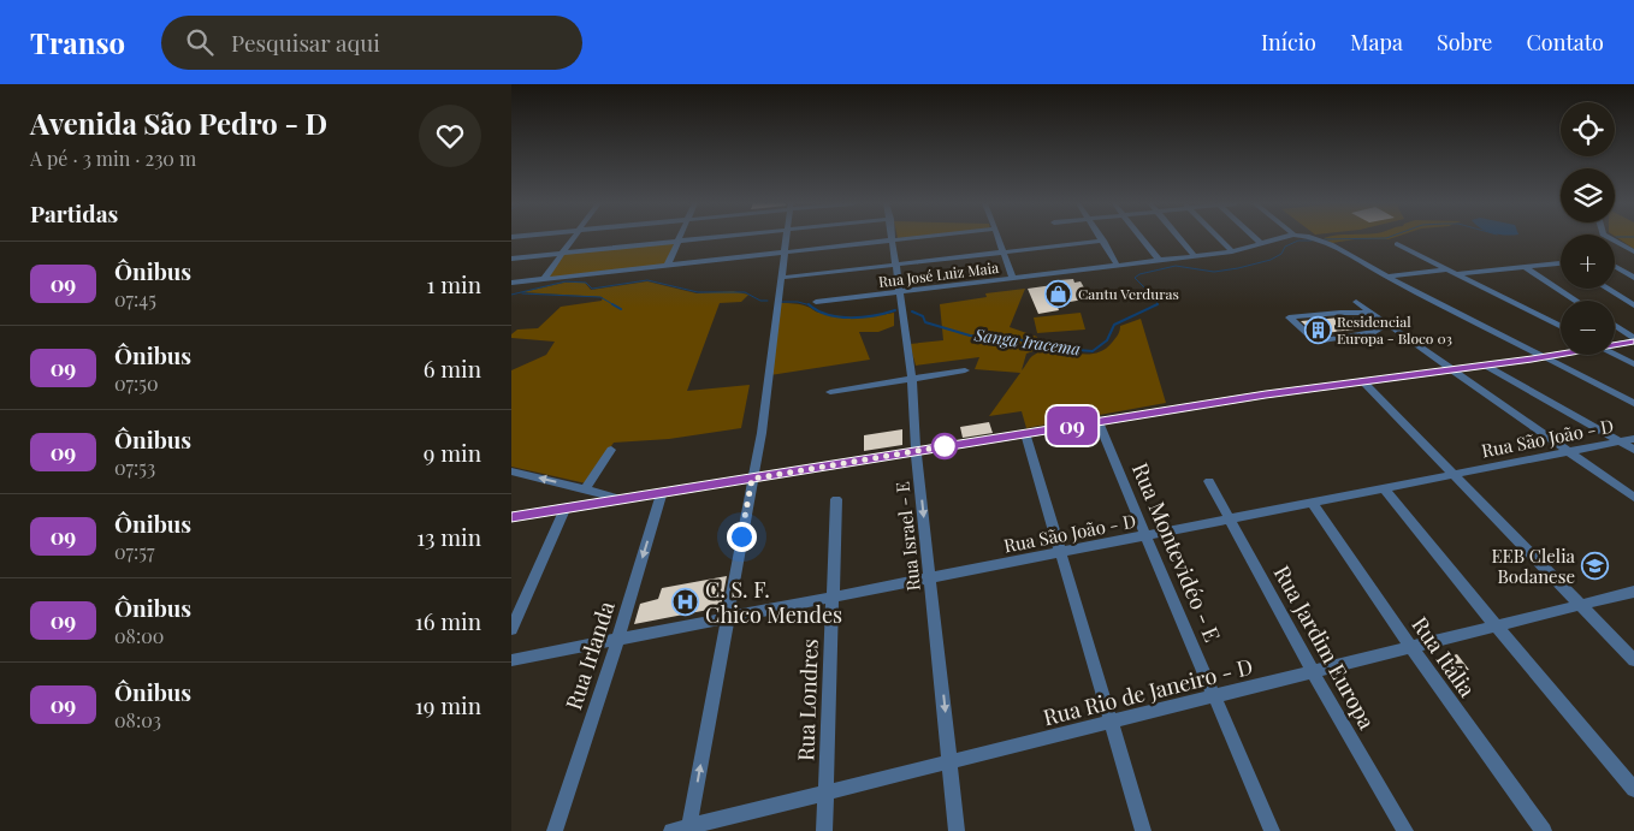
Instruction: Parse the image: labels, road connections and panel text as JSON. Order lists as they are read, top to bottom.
{
  "streets": {
    "street": [
      "Rua José Luiz Maia",
      "Rua São João - D",
      "Rua Israel - E",
      "Rua Montevidéo - E",
      "Rua Jardim Europa",
      "Rua Irlanda",
      "Rua Itália",
      "Rua Rio de Janeiro - D",
      "Rua Londres"
    ]
  },
  "crossings": [
    ["Rua José Luiz Maia", "Rua Israel - E"],
    ["Rua São João - D", "Rua Israel - E"],
    ["Rua São João - D", "Rua Montevidéo - E"],
    ["Rua São João - D", "Rua Jardim Europa"],
    ["Rua São João - D", "Rua Irlanda"],
    ["Rua São João - D", "Rua Itália"],
    ["Rua São João - D", "Rua Londres"],
    ["Rua Israel - E", "Rua Rio de Janeiro - D"],
    ["Rua Montevidéo - E", "Rua Rio de Janeiro - D"],
    ["Rua Jardim Europa", "Rua Rio de Janeiro - D"],
    ["Rua Itália", "Rua Rio de Janeiro - D"],
    ["Rua Rio de Janeiro - D", "Rua Londres"]
  ],
  "one_way": ["Rua Israel - E"],
  "water": ["Sanga Iracema"],
  "places": {
    "shop": ["Cantu Verduras"],
    "building": ["Residencial Europa - Bloco 03"],
    "school or university": ["EEB Clelia Bodanese"],
    "hospital": ["C. S. F. Chico Mendes"]
  },
  "lines": ["bus line 09"],
  "page": {
    "header": "Transo",
    "search": "Pesquisar aqui",
    "nav": [
      "Início",
      "Mapa",
      "Sobre",
      "Contato"
    ],
    "heading": [
      ["Avenida São Pedro - D", "A pé · 3 min · 230 m"],
      "Partidas"
    ],
    "on_map": "09",
    "map_buttons": ["+", "−"],
    "list": [
      {
        "mark": "09",
        "name": "Ônibus",
        "note": "07:45",
        "value": "1 min"
      },
      {
        "mark": "09",
        "name": "Ônibus",
        "note": "07:50",
        "value": "6 min"
      },
      {
        "mark": "09",
        "name": "Ônibus",
        "note": "07:53",
        "value": "9 min"
      },
      {
        "mark": "09",
        "name": "Ônibus",
        "note": "07:57",
        "value": "13 min"
      },
      {
        "mark": "09",
        "name": "Ônibus",
        "note": "08:00",
        "value": "16 min"
      },
      {
        "mark": "09",
        "name": "Ônibus",
        "note": "08:03",
        "value": "19 min"
      }
    ]
  }
}
